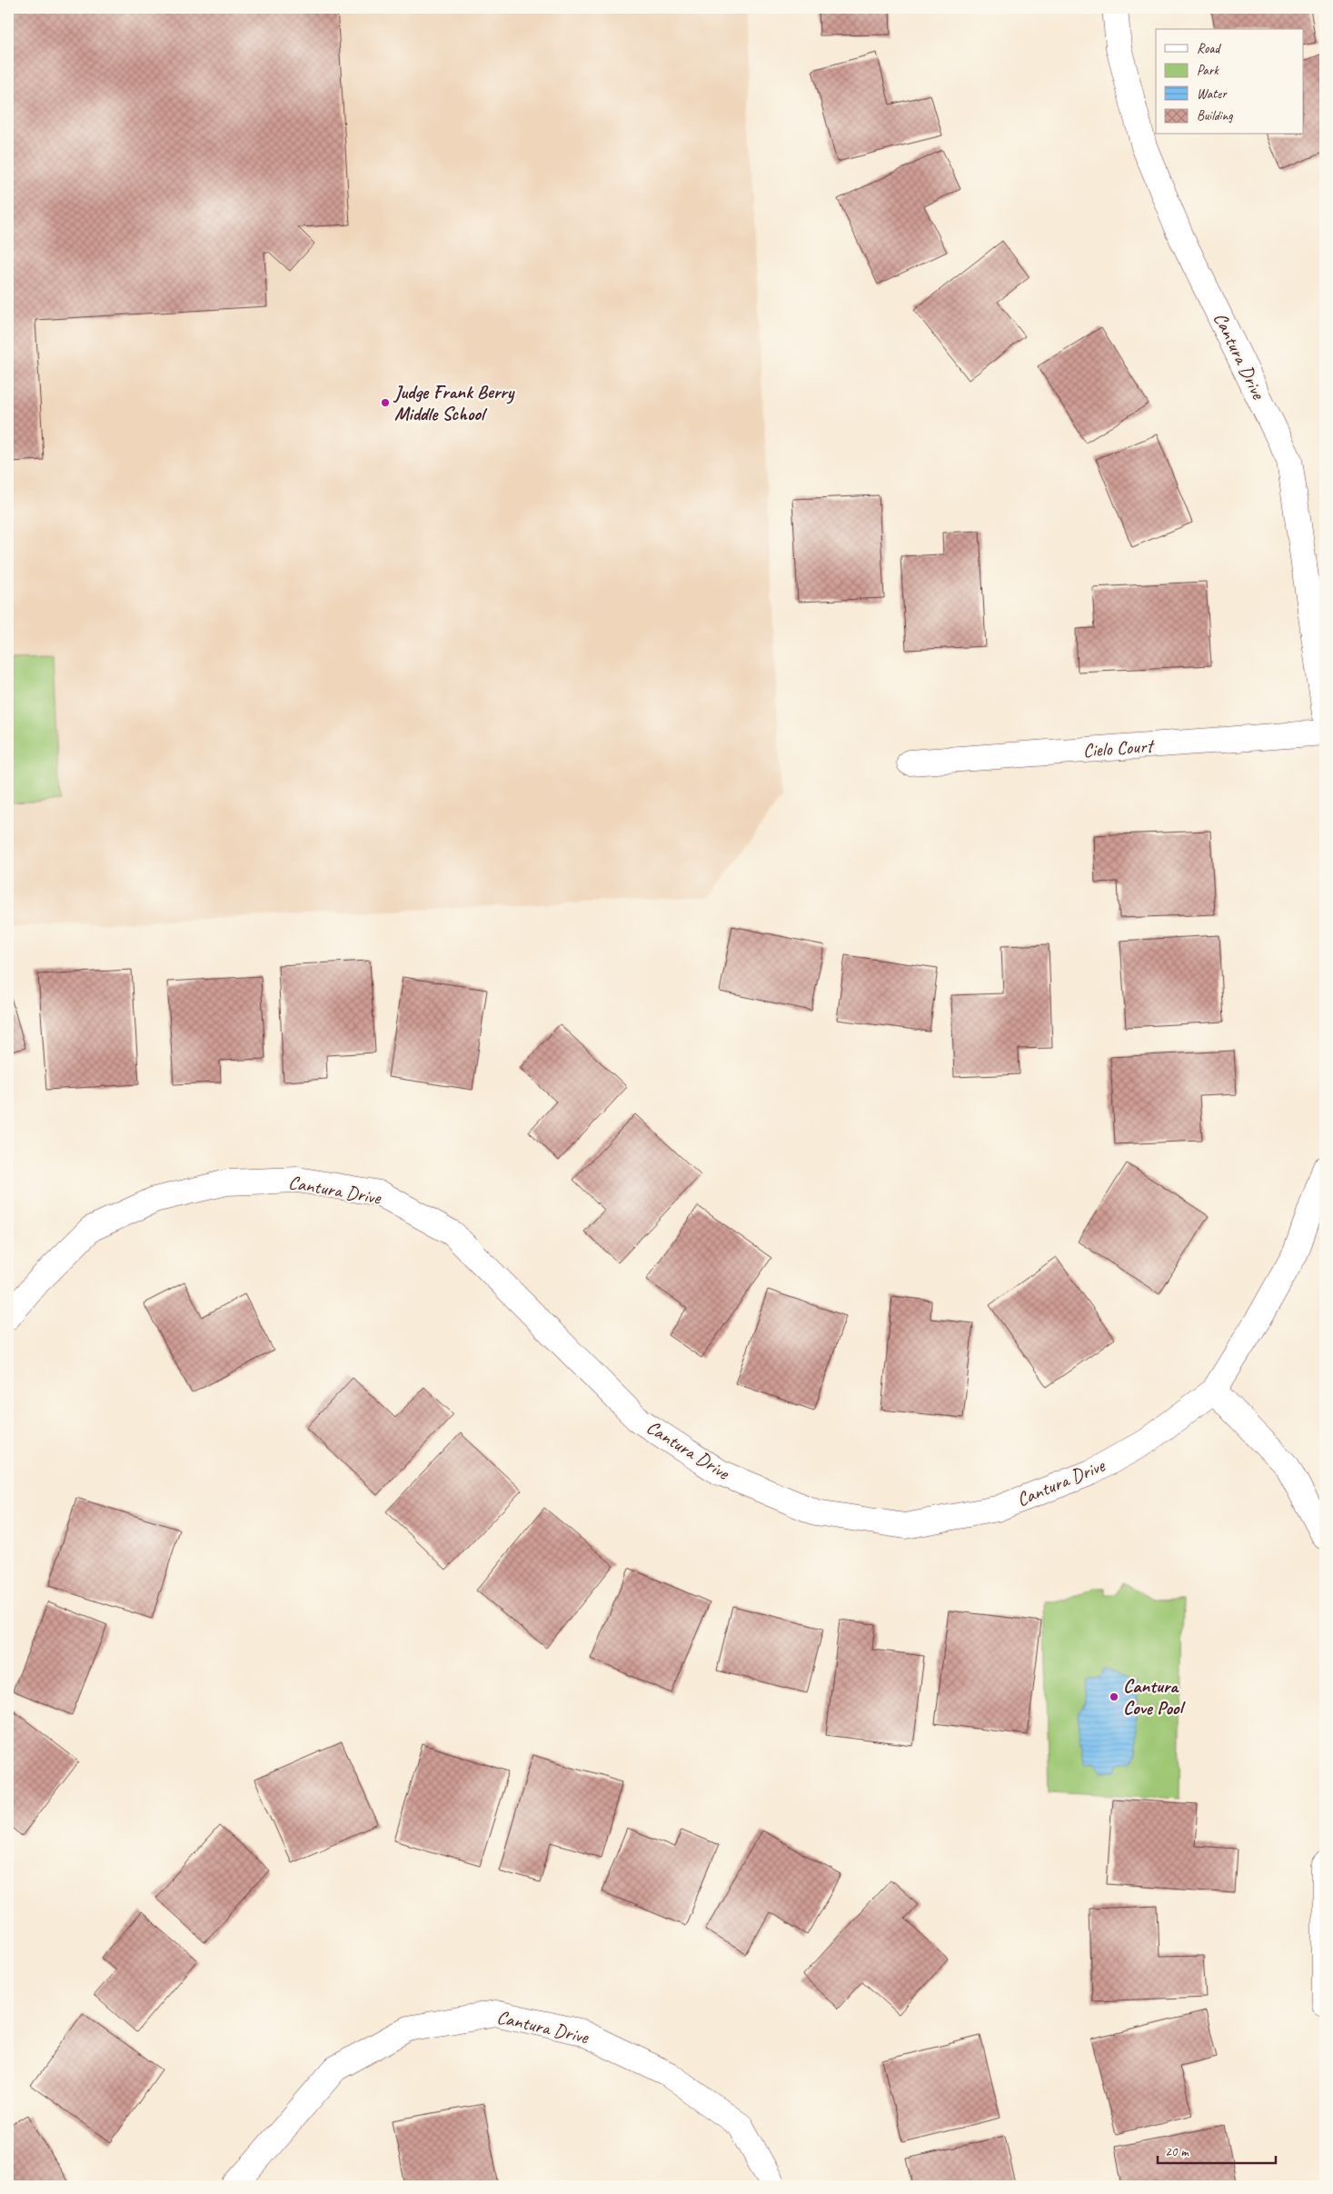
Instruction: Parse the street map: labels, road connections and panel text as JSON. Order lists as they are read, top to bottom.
{
  "streets": {
    "street": ["Cantura Drive", "Cielo Court"]
  },
  "places": ["Judge Frank Berry Middle School", "Cantura Cove Pool"],
  "legend": [
    "Road",
    "Park",
    "Water",
    "Building"
  ],
  "scale_bar": "20 m"
}
